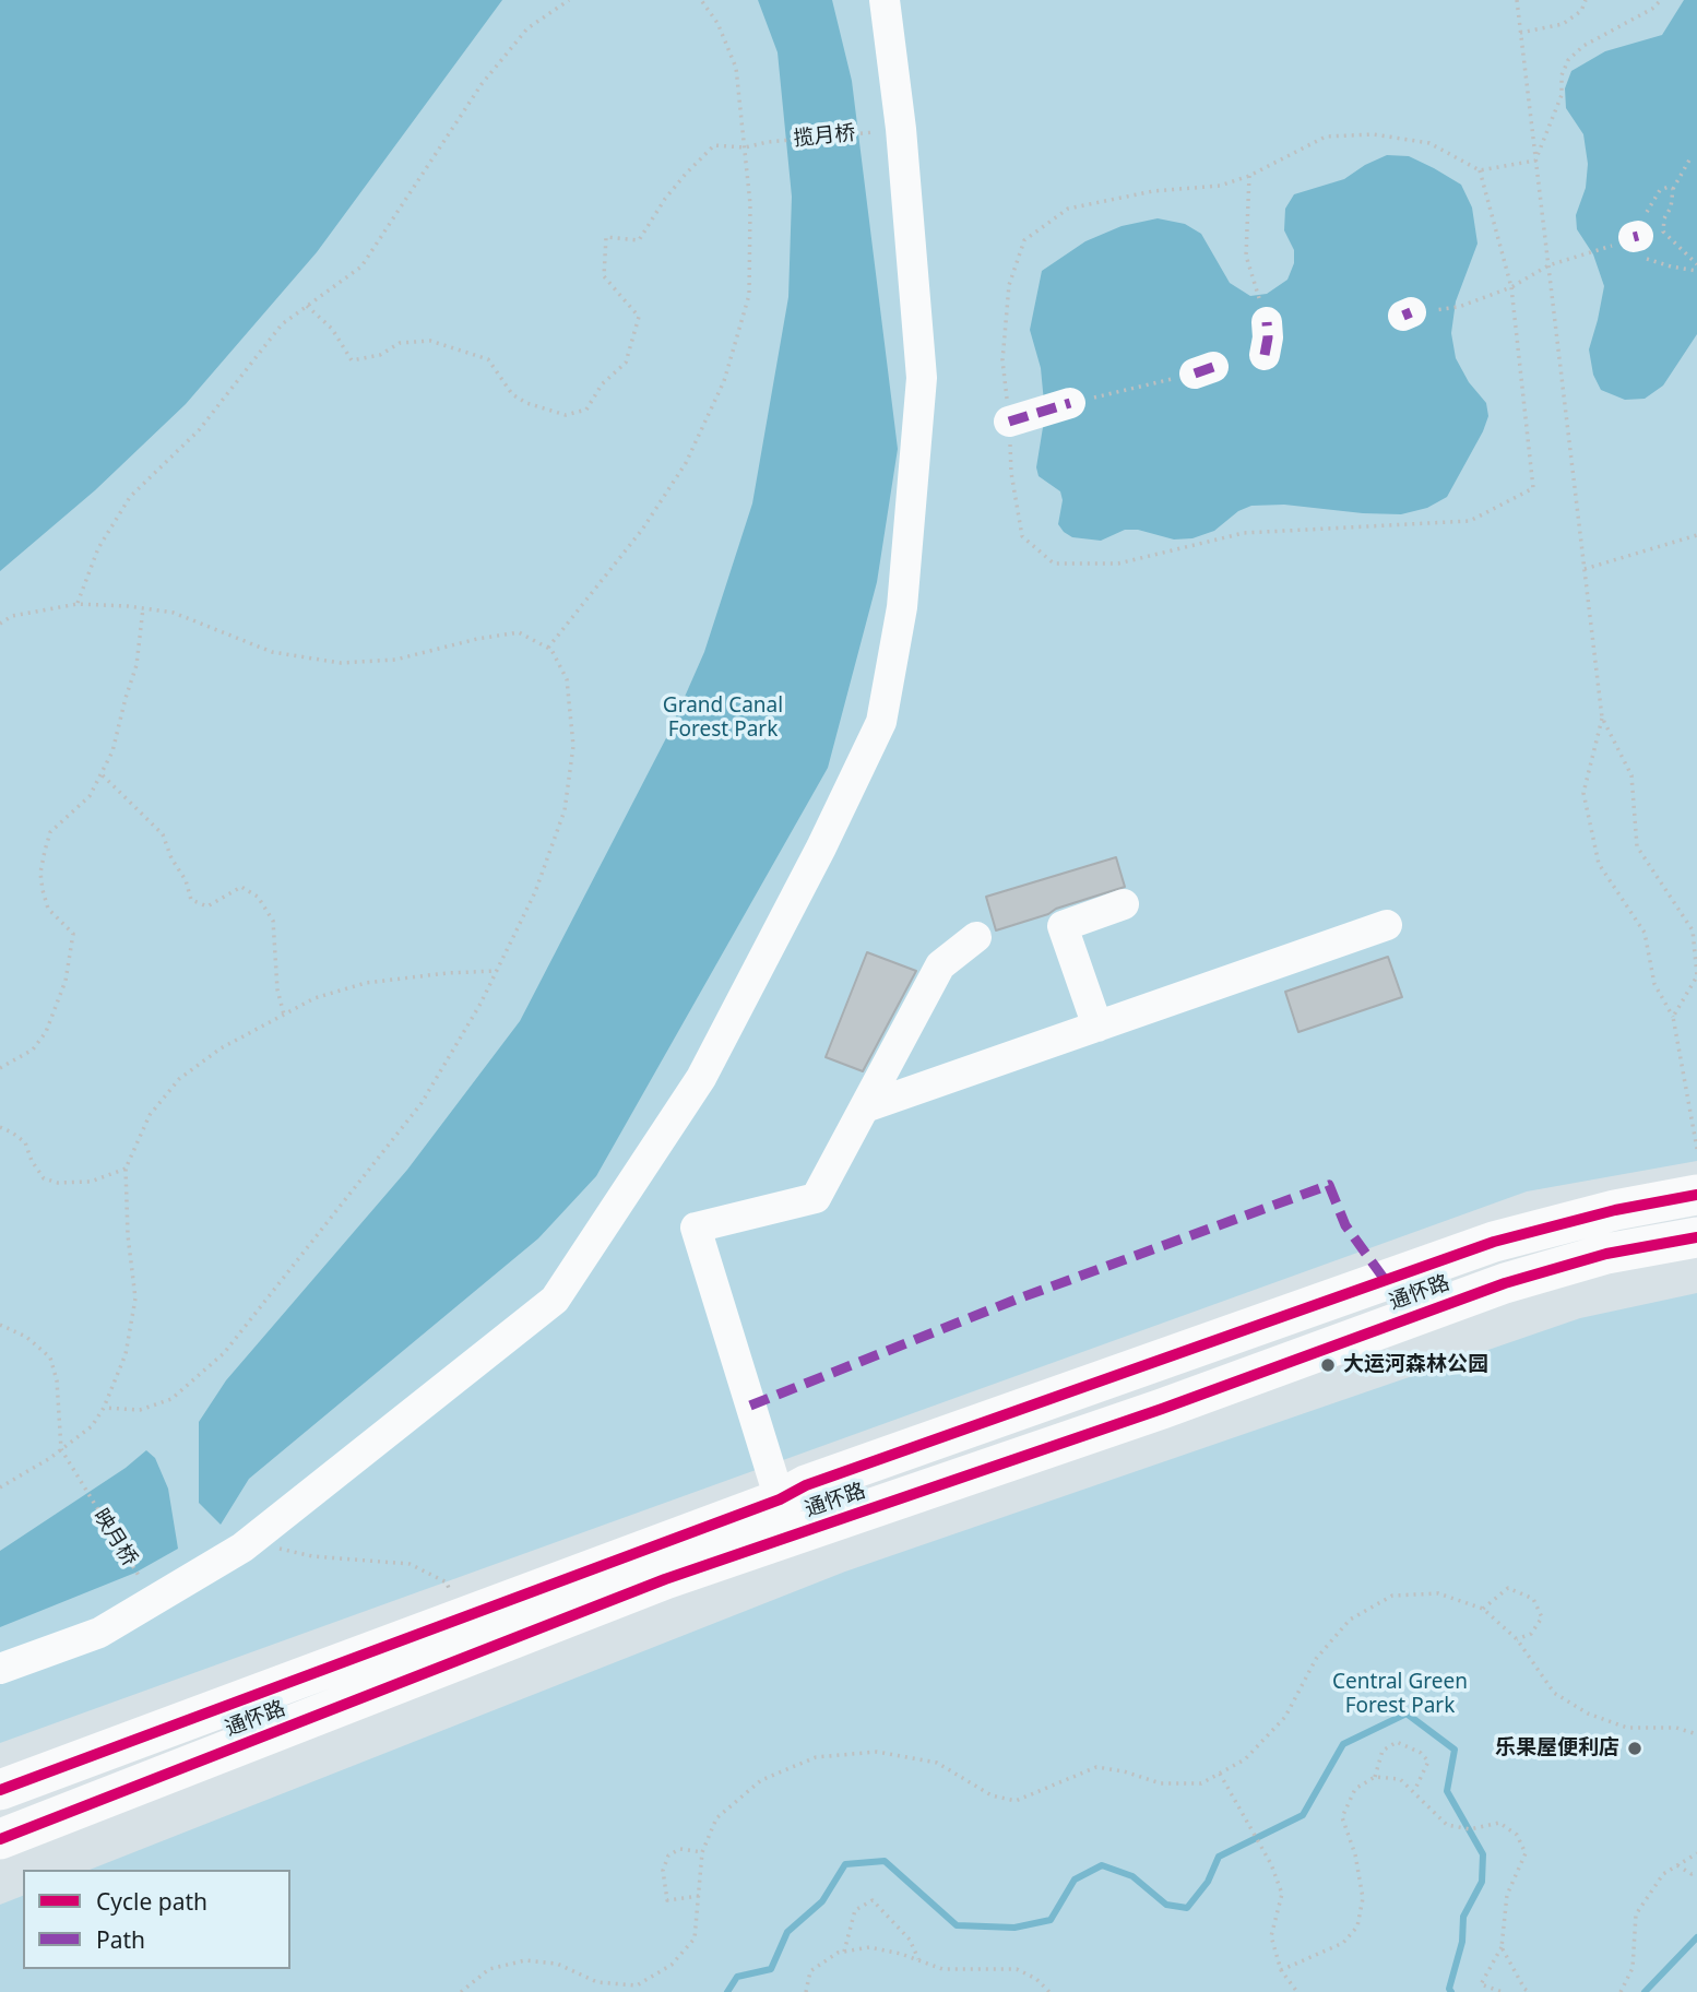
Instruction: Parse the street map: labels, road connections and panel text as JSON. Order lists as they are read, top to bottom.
{
  "streets": {
    "main road": ["通怀路"],
    "path": ["揽月桥", "映月桥"]
  },
  "parks": ["Grand Canal Forest Park", "Central Green Forest Park"],
  "places": ["大运河森林公园", "乐果屋便利店"],
  "legend": ["Cycle path", "Path"]
}
